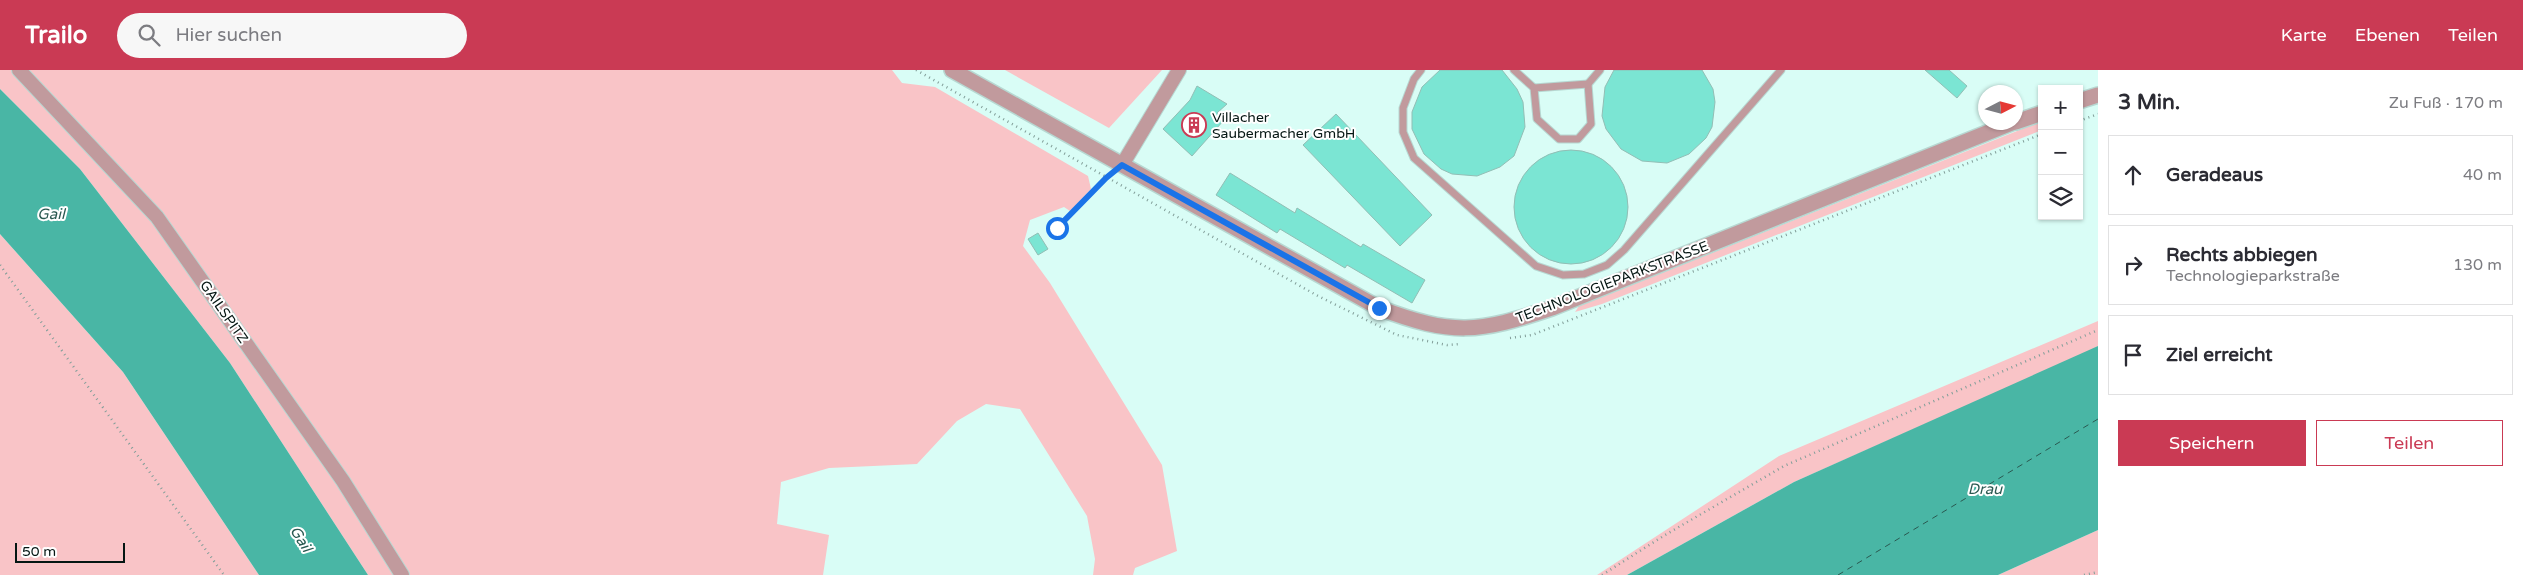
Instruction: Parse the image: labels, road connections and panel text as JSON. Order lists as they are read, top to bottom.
{
  "streets": {
    "street": ["TECHNOLOGIEPARKSTRASSE", "GAILSPITZ"]
  },
  "water": ["Gail", "Drau"],
  "places": {
    "building": ["Villacher Saubermacher GmbH"]
  },
  "scale_bar": "50 m",
  "north": "right",
  "page": {
    "header": "Trailo",
    "search": "Hier suchen",
    "nav": ["Karte", "Ebenen", "Teilen"],
    "heading": ["3 Min.", "Zu Fuß · 170 m"],
    "map_buttons": ["+", "−"],
    "list": [
      ["Geradeaus", "40 m"],
      ["Rechts abbiegen", "Technologieparkstraße", "130 m"],
      "Ziel erreicht"
    ],
    "buttons": ["Speichern", "Teilen"],
    "scale": "50 m"
  }
}
